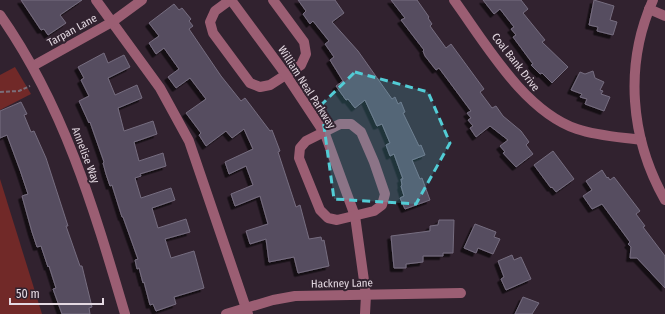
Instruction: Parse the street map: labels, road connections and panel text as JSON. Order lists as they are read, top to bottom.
{
  "streets": {
    "street": [
      "Tarpan Lane",
      "Coal Bank Drive",
      "William Neal Parkway",
      "Annelise Way",
      "Hackney Lane"
    ]
  },
  "crossings": [
    ["Tarpan Lane", "Annelise Way"],
    ["William Neal Parkway", "Hackney Lane"]
  ],
  "scale_bar": "50 m"
}
